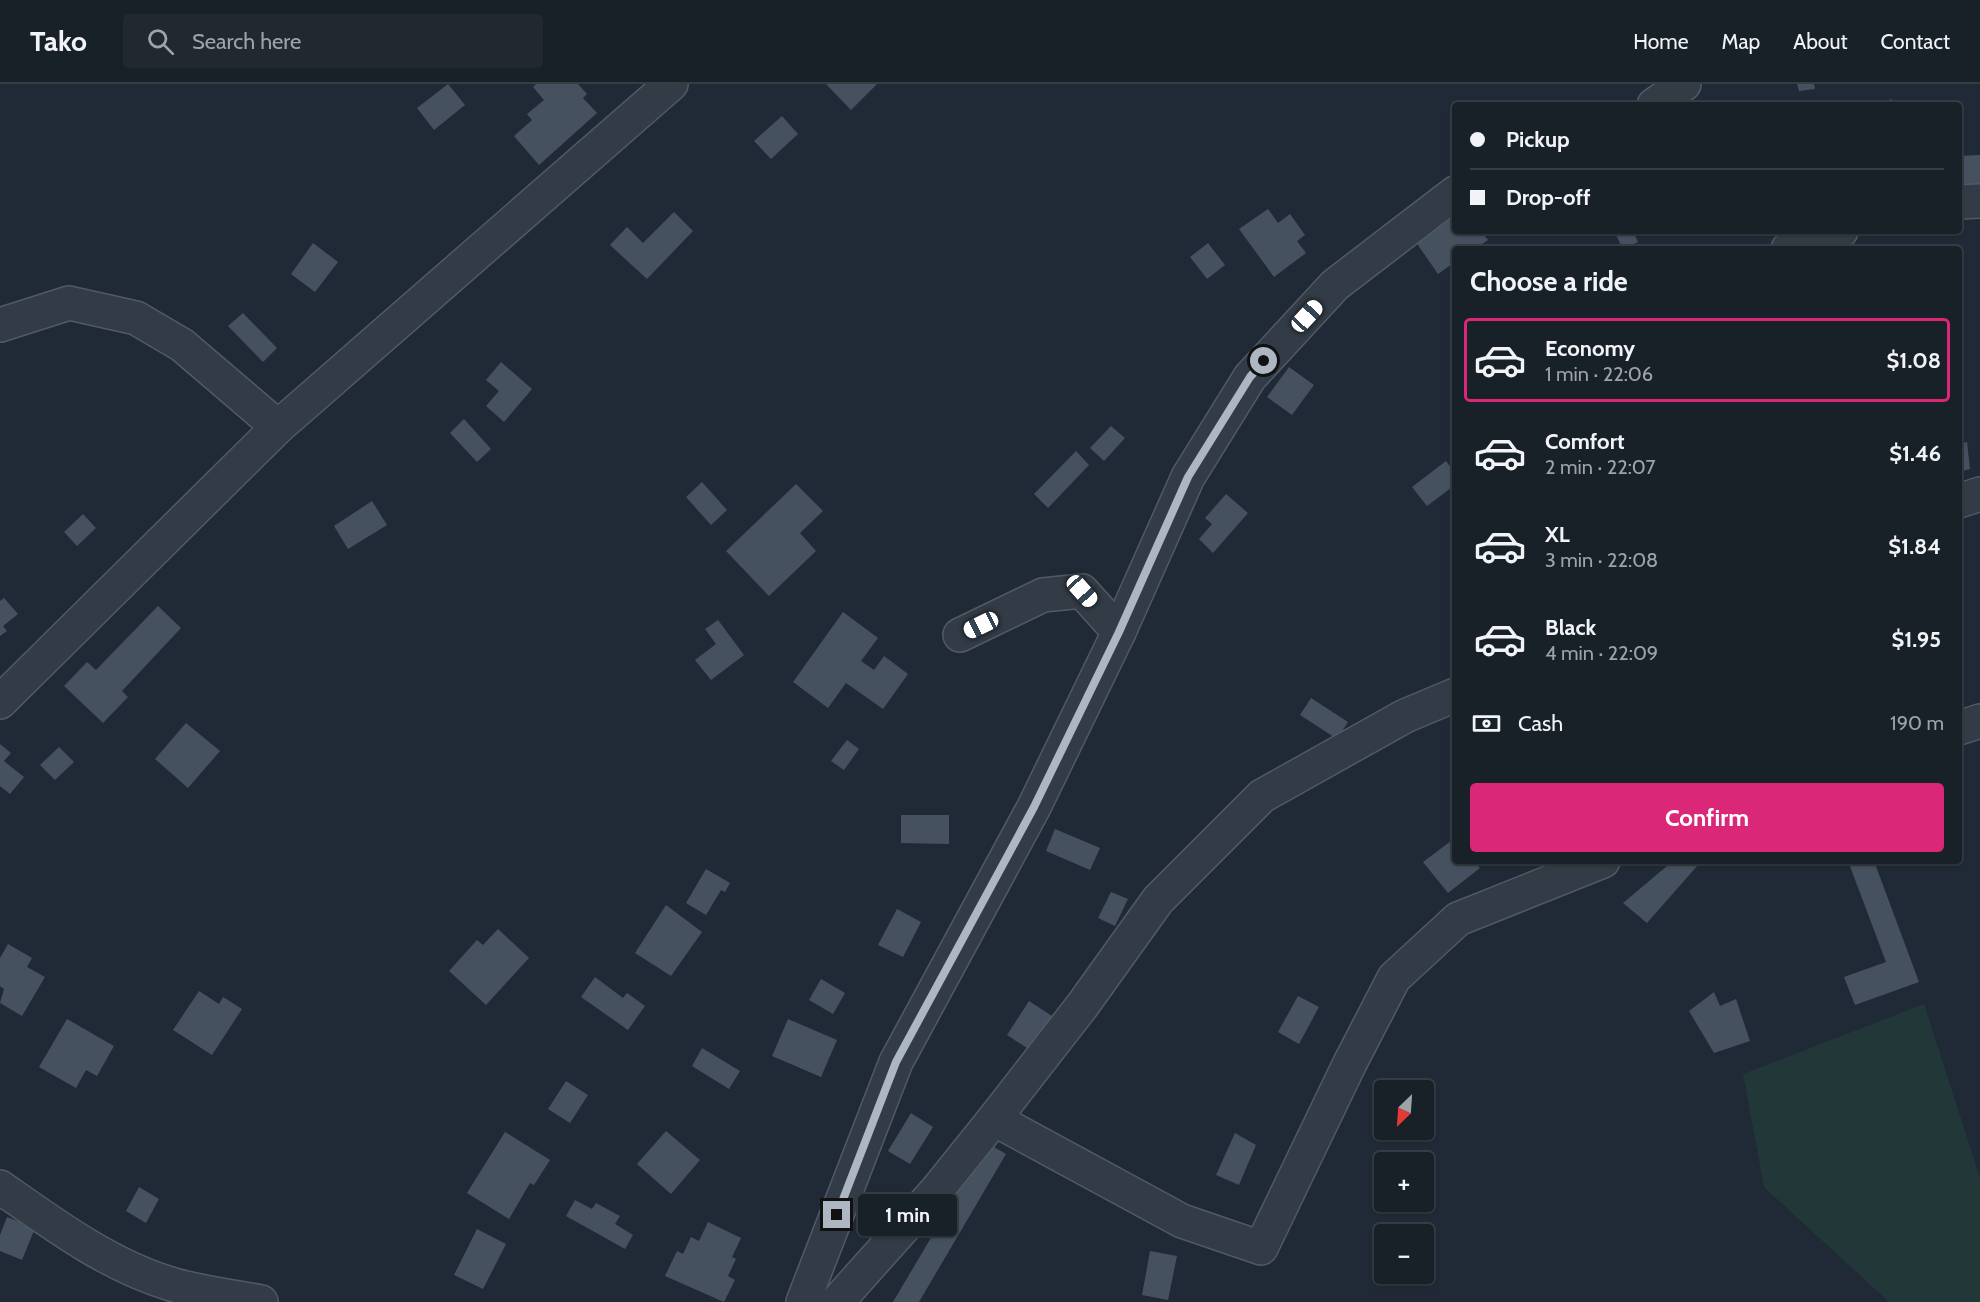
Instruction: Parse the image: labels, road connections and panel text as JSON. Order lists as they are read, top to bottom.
{
  "north": "bottom left",
  "page": {
    "header": "Tako",
    "search": "Search here",
    "nav": [
      "Home",
      "Map",
      "About",
      "Contact"
    ],
    "banner": ["Pickup", "Drop-off"],
    "heading": "Choose a ride",
    "list": [
      {
        "name": "Economy",
        "note": "1 min · 22:06",
        "value": "$1.08"
      },
      {
        "name": "Comfort",
        "note": "2 min · 22:07",
        "value": "$1.46"
      },
      {
        "name": "XL",
        "note": "3 min · 22:08",
        "value": "$1.84"
      },
      {
        "name": "Black",
        "note": "4 min · 22:09",
        "value": "$1.95"
      }
    ],
    "pay": ["Cash", "190 m"],
    "buttons": "Confirm",
    "map_buttons": ["+", "−"],
    "bubble": "1 min"
  }
}
